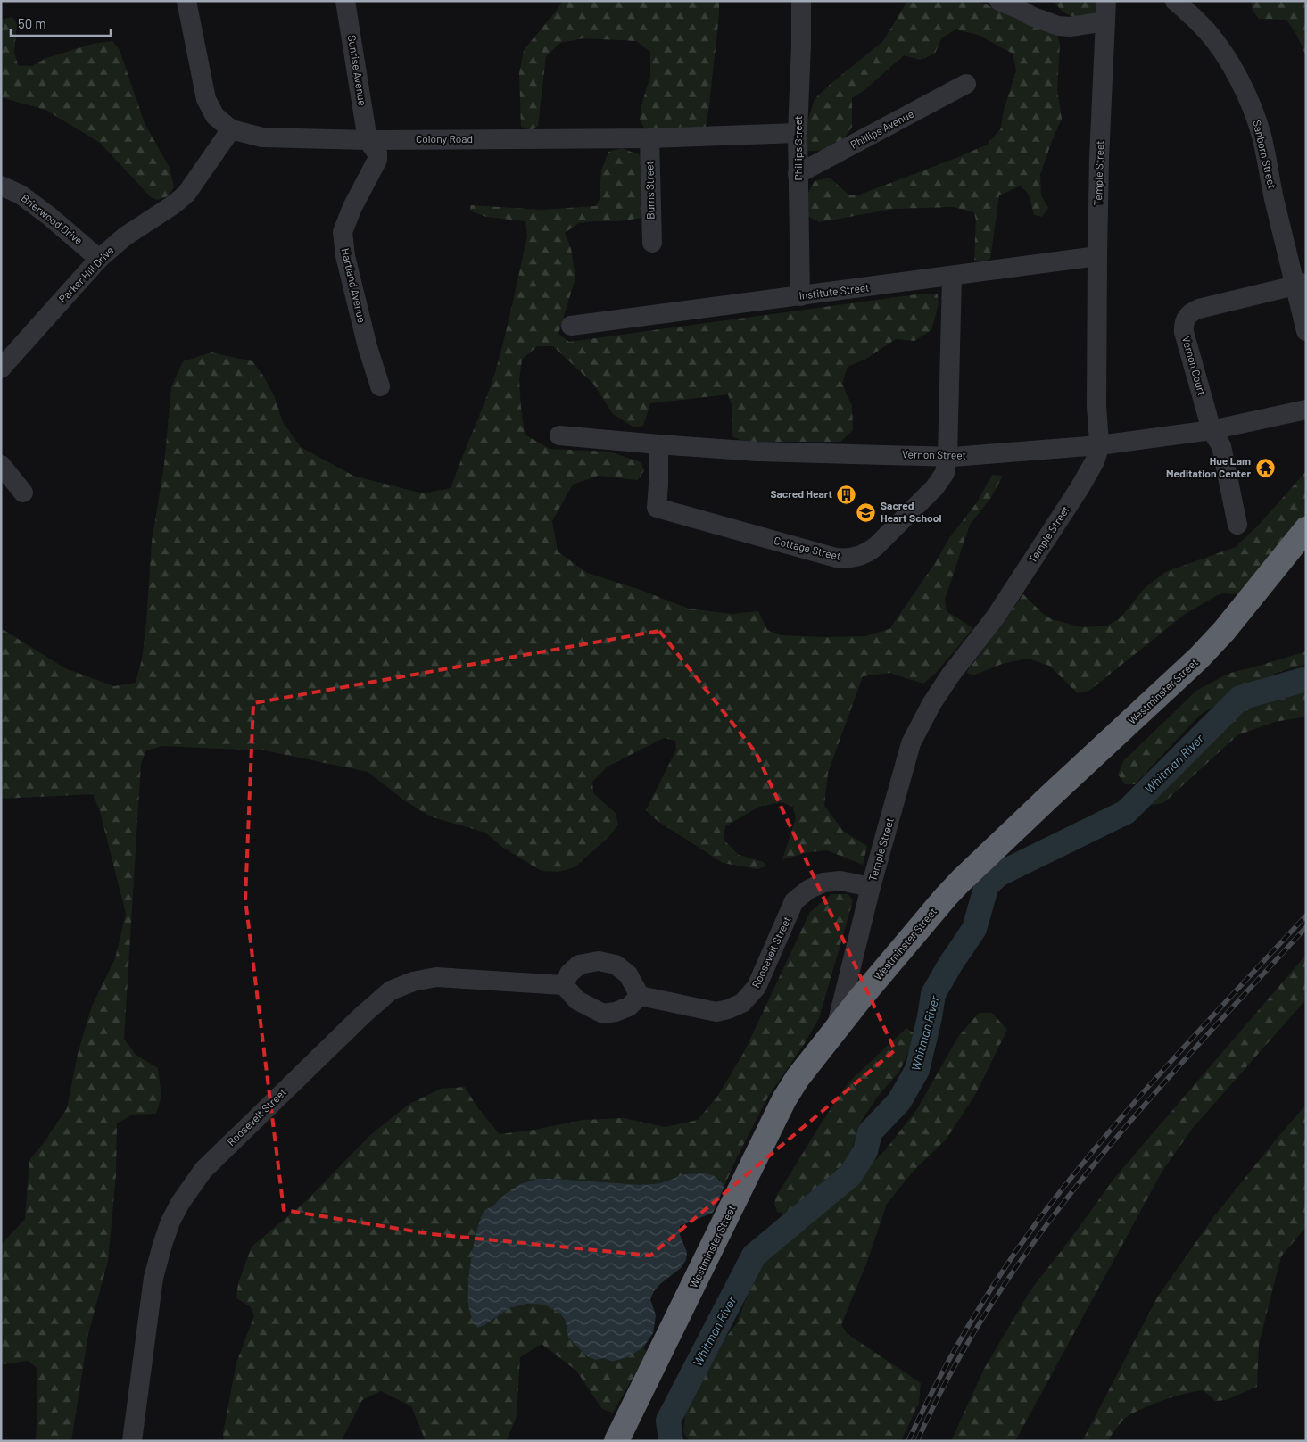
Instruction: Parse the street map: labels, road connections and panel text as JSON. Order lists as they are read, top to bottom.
{
  "streets": {
    "highway": ["Westminster Street"],
    "street": [
      "Sunrise Avenue",
      "Phillips Avenue",
      "Colony Road",
      "Phillips Street",
      "Sanborn Street",
      "Temple Street",
      "Burns Street",
      "Brierwood Drive",
      "Parker Hill Drive",
      "Hartland Avenue",
      "Institute Street",
      "Vernon Court",
      "Vernon Street",
      "Cottage Street",
      "Roosevelt Street"
    ]
  },
  "crossings": [
    ["Sunrise Avenue", "Colony Road"],
    ["Sunrise Avenue", "Hartland Avenue"],
    ["Phillips Avenue", "Phillips Street"],
    ["Colony Road", "Phillips Street"],
    ["Colony Road", "Burns Street"],
    ["Colony Road", "Parker Hill Drive"],
    ["Colony Road", "Hartland Avenue"],
    ["Phillips Street", "Institute Street"],
    ["Sanborn Street", "Vernon Court"],
    ["Temple Street", "Institute Street"],
    ["Temple Street", "Vernon Street"],
    ["Temple Street", "Westminster Street"],
    ["Temple Street", "Roosevelt Street"],
    ["Brierwood Drive", "Parker Hill Drive"],
    ["Institute Street", "Cottage Street"],
    ["Vernon Court", "Vernon Street"],
    ["Vernon Street", "Cottage Street"]
  ],
  "water": ["Whitman River"],
  "places": {
    "temple": ["Hue Lam Meditation Center"],
    "building": ["Sacred Heart"],
    "school or university": ["Sacred Heart School"]
  },
  "scale_bar": "50 m"
}
